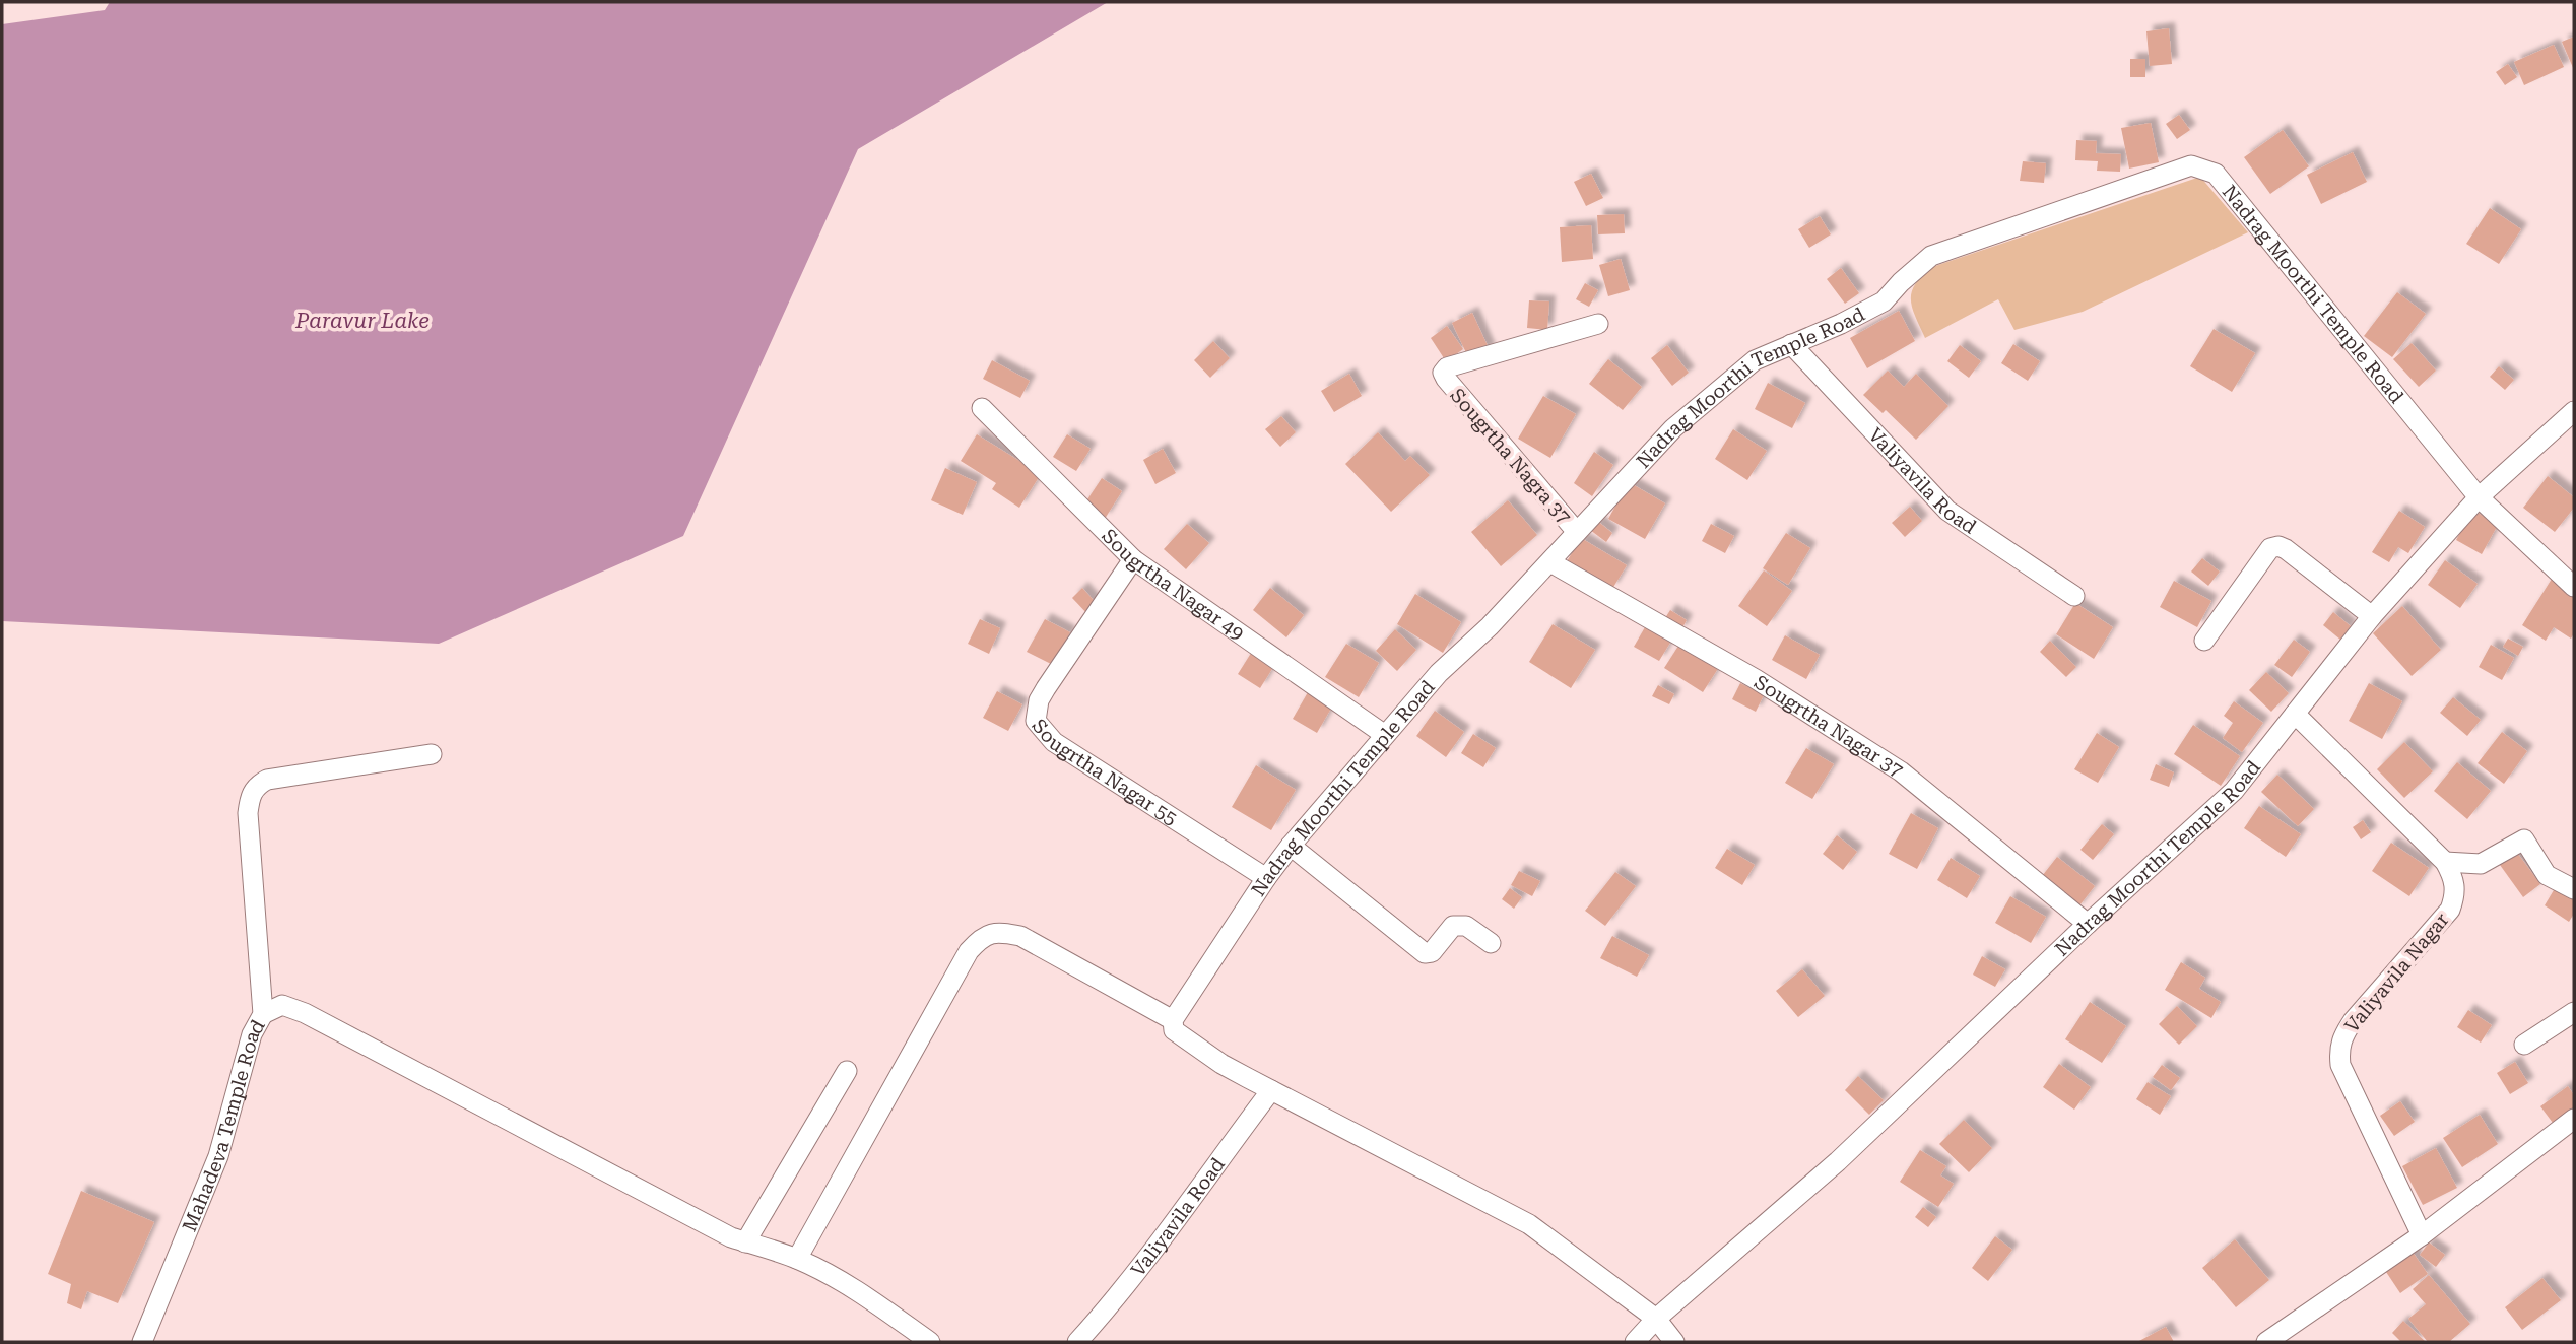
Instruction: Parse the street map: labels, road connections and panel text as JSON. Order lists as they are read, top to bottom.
{
  "streets": {
    "street": [
      "Nadrag Moorthi Temple Road",
      "Sougrtha Nagra 37",
      "Valiyavila Road",
      "Sougrtha Nagar 49",
      "Sougrtha Nagar 37",
      "Sougrtha Nagar 55",
      "Valiyavila Nagar",
      "Mahadeva Temple Road"
    ]
  },
  "crossings": [
    ["Nadrag Moorthi Temple Road", "Sougrtha Nagra 37"],
    ["Nadrag Moorthi Temple Road", "Valiyavila Road"],
    ["Nadrag Moorthi Temple Road", "Sougrtha Nagar 49"],
    ["Nadrag Moorthi Temple Road", "Sougrtha Nagar 37"],
    ["Nadrag Moorthi Temple Road", "Sougrtha Nagar 55"],
    ["Nadrag Moorthi Temple Road", "Valiyavila Nagar"],
    ["Sougrtha Nagar 49", "Sougrtha Nagar 55"]
  ],
  "water": ["Paravur Lake"]
}
